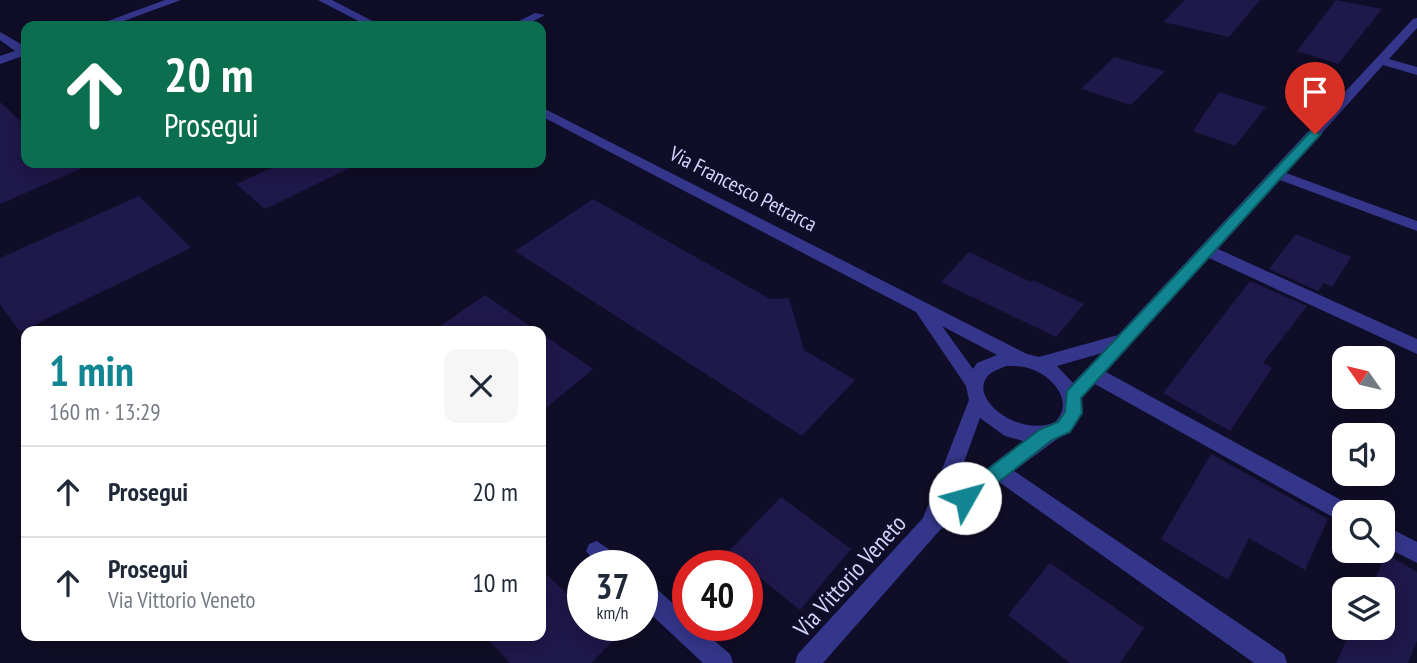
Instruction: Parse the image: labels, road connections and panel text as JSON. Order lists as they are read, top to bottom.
{
  "streets": {
    "street": ["Via Francesco Petrarca", "Via Vittorio Veneto"]
  },
  "crossings": [
    ["Via Francesco Petrarca", "Via Vittorio Veneto"]
  ],
  "north": "top left",
  "page": {
    "turn": ["20 m", "Prosegui"],
    "heading": ["1 min", "160 m · 13:29"],
    "list": [
      {
        "name": "Prosegui",
        "value": "20 m"
      },
      {
        "name": "Prosegui",
        "note": "Via Vittorio Veneto",
        "value": "10 m"
      }
    ],
    "speed": "37 km/h",
    "limit": "40"
  }
}
